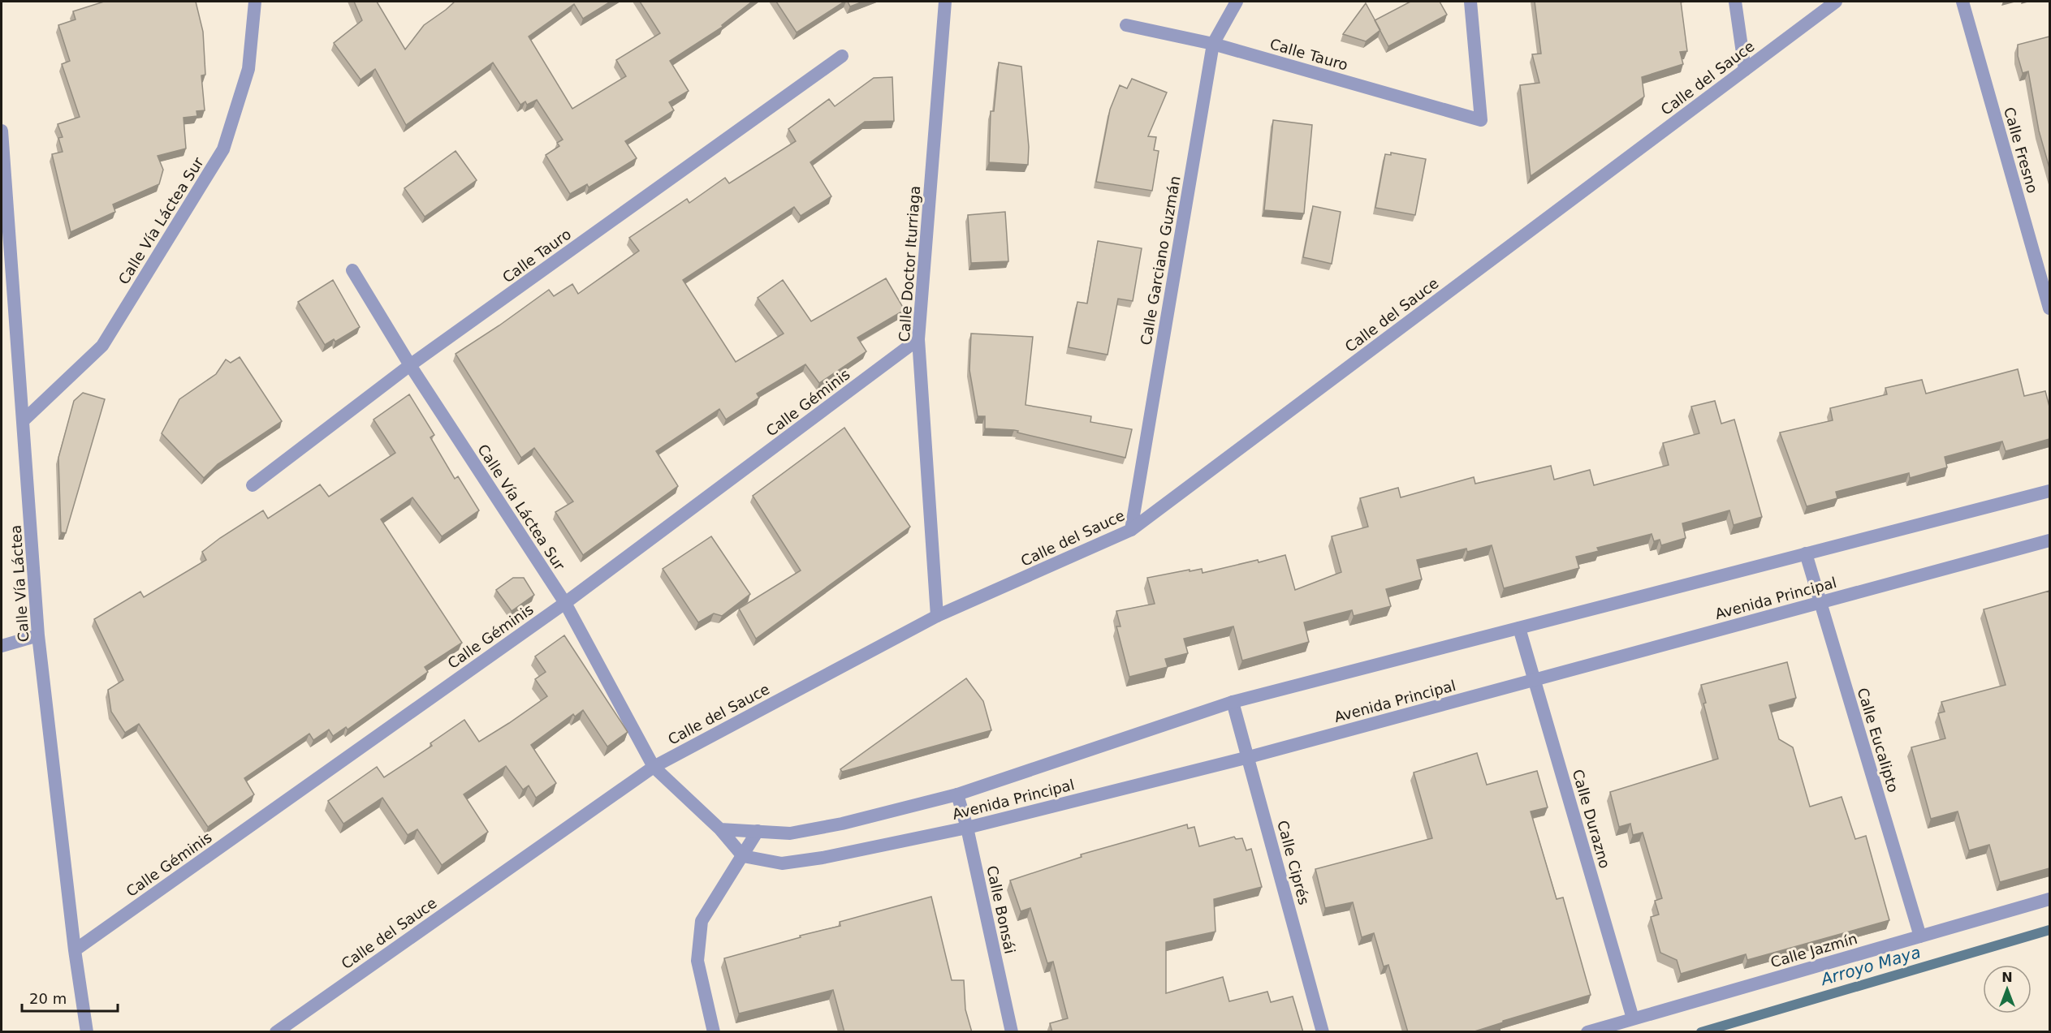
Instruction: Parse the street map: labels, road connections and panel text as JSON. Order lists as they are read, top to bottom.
{
  "streets": {
    "street": [
      "Calle Tauro",
      "Calle del Sauce",
      "Calle Fresno",
      "Calle Vía Láctea Sur",
      "Calle Garciano Guzmán",
      "Calle Doctor Iturriaga",
      "Calle Géminis",
      "Calle Vía Láctea",
      "Avenida Principal",
      "Calle Eucalipto",
      "Calle Durazno",
      "Calle Ciprés",
      "Calle Bonsái",
      "Calle Jazmín"
    ]
  },
  "crossings": [
    ["Calle Tauro", "Calle Vía Láctea Sur"],
    ["Calle Tauro", "Calle Garciano Guzmán"],
    ["Calle del Sauce", "Calle Vía Láctea Sur"],
    ["Calle del Sauce", "Calle Garciano Guzmán"],
    ["Calle del Sauce", "Calle Doctor Iturriaga"],
    ["Calle Vía Láctea Sur", "Calle Géminis"],
    ["Calle Vía Láctea Sur", "Calle Vía Láctea"],
    ["Calle Vía Láctea Sur", "Avenida Principal"],
    ["Calle Doctor Iturriaga", "Calle Géminis"],
    ["Calle Géminis", "Calle Vía Láctea"],
    ["Avenida Principal", "Calle Eucalipto"],
    ["Avenida Principal", "Calle Durazno"],
    ["Avenida Principal", "Calle Ciprés"],
    ["Avenida Principal", "Calle Bonsái"],
    ["Calle Eucalipto", "Calle Jazmín"],
    ["Calle Durazno", "Calle Jazmín"]
  ],
  "water": ["Arroyo Maya"],
  "scale_bar": "20 m",
  "north": "top"
}
